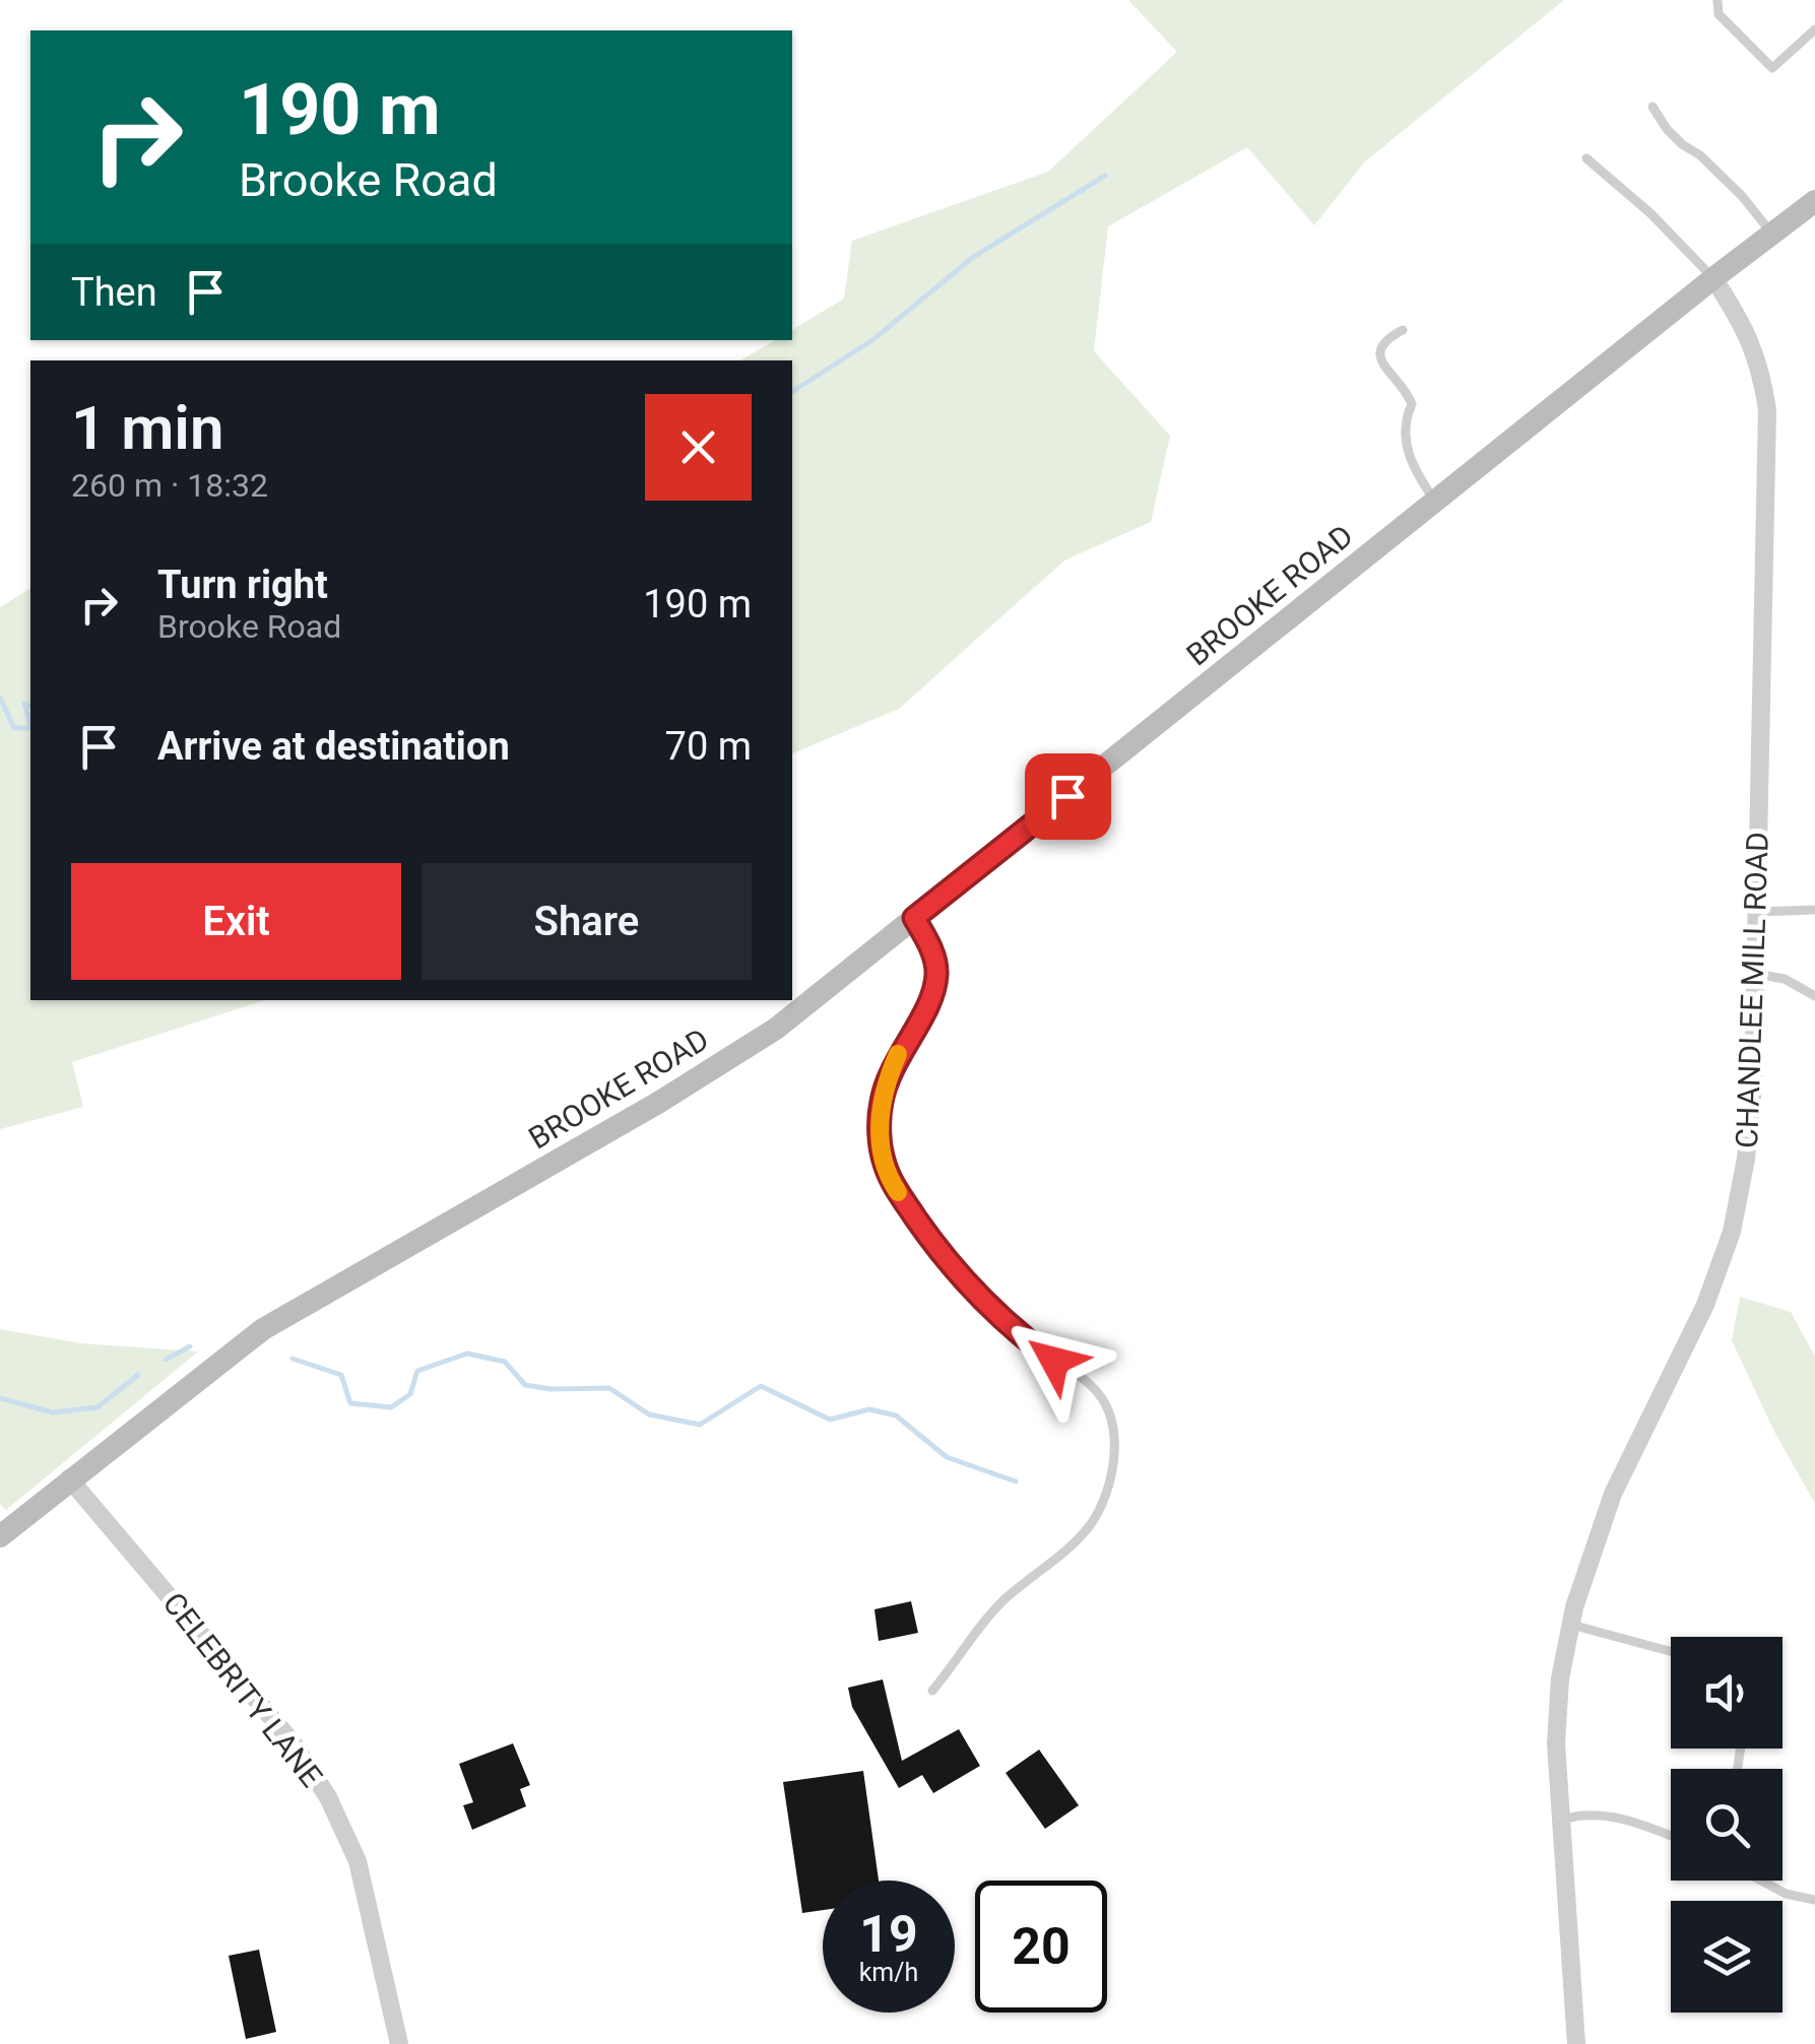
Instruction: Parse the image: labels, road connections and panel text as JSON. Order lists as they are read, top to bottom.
{
  "streets": {
    "street": ["BROOKE ROAD", "CHANDLEE MILL ROAD", "CELEBRITY LANE"]
  },
  "crossings": [
    ["BROOKE ROAD", "CHANDLEE MILL ROAD"],
    ["BROOKE ROAD", "CELEBRITY LANE"]
  ],
  "page": {
    "turn": ["190 m", "Brooke Road"],
    "then": "Then",
    "heading": ["1 min", "260 m · 18:32"],
    "list": [
      {
        "name": "Turn right",
        "note": "Brooke Road",
        "value": "190 m"
      },
      {
        "name": "Arrive at destination",
        "value": "70 m"
      }
    ],
    "buttons": ["Exit", "Share"],
    "speed": "19 km/h",
    "limit": "20"
  }
}
